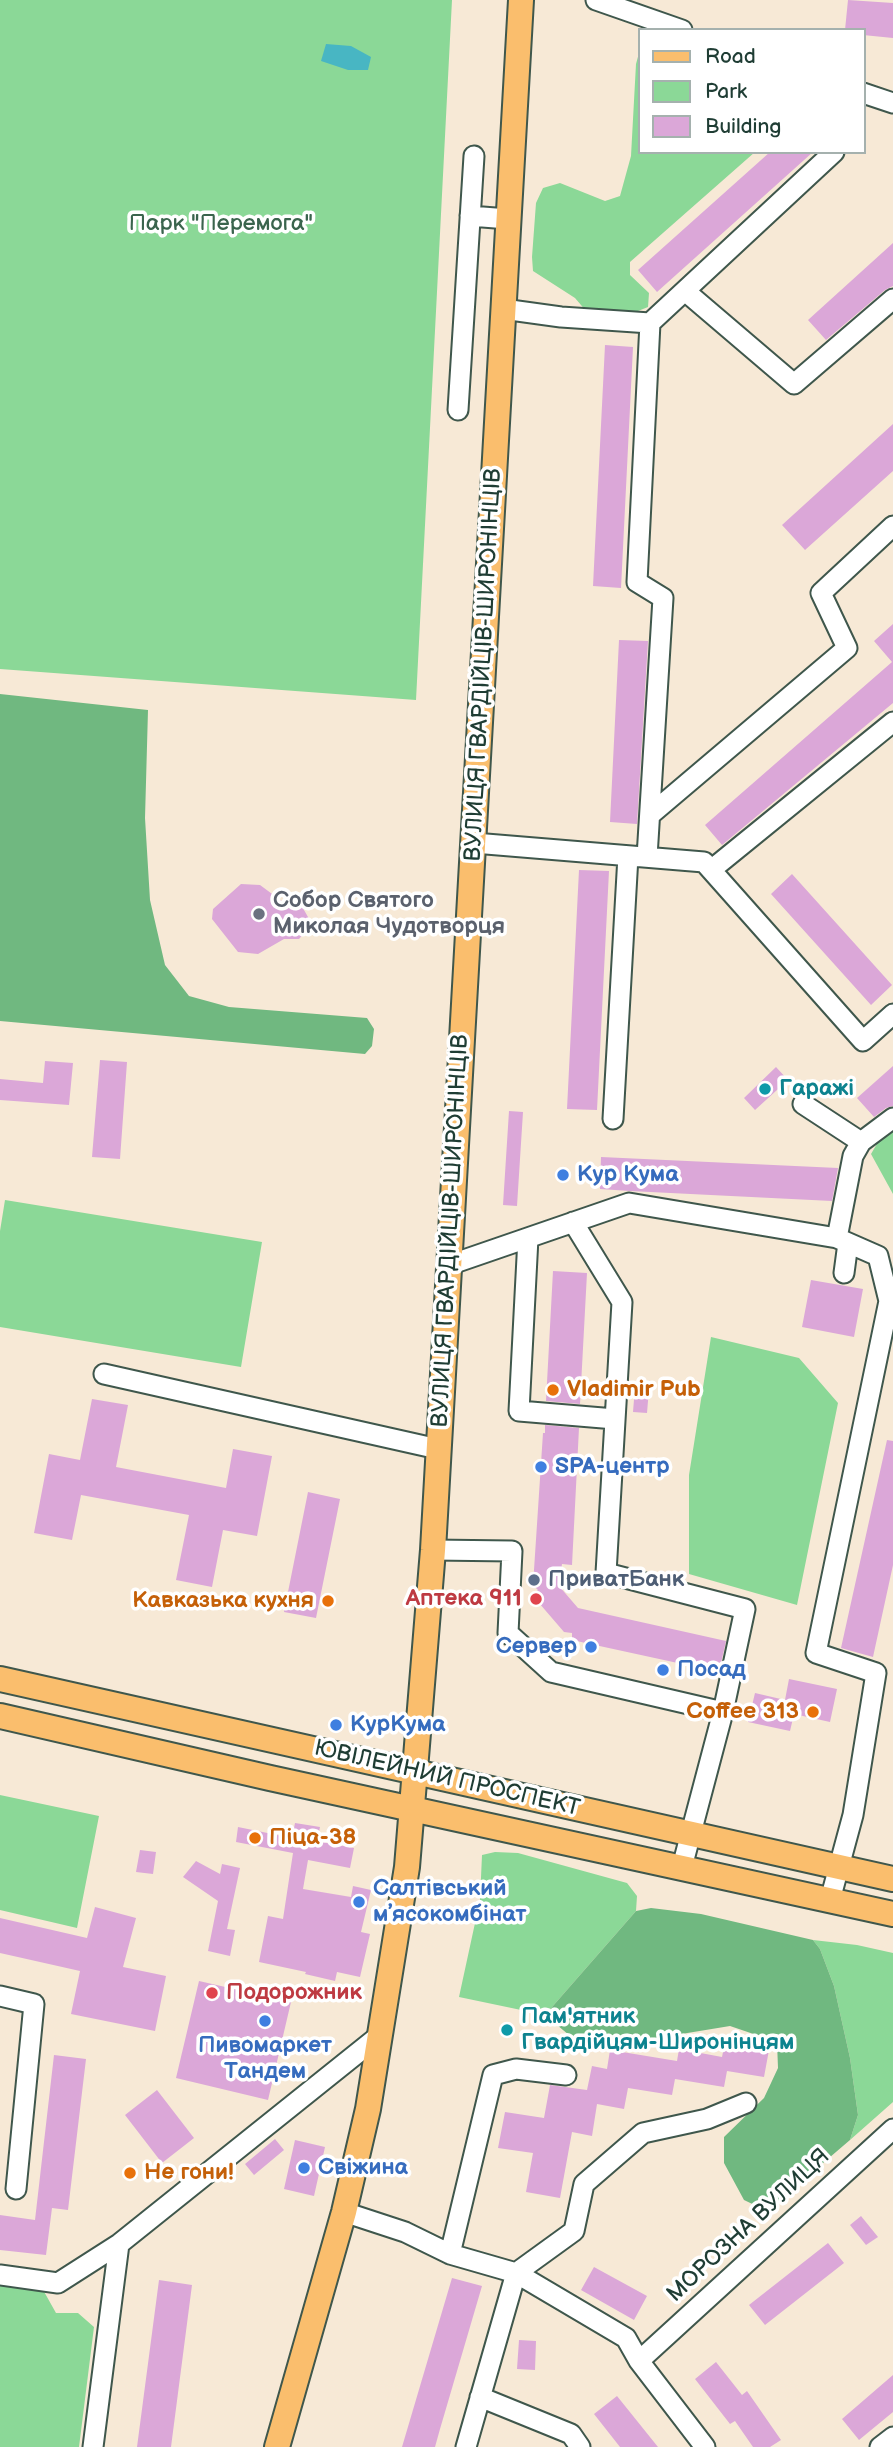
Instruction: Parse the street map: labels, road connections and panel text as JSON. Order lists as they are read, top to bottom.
{
  "streets": {
    "main road": ["ВУЛИЦЯ ГВАРДІЙЦІВ-ШИРОНІНЦІВ", "ЮВІЛЕЙНИЙ ПРОСПЕКТ"],
    "street": ["МОРОЗНА ВУЛИЦЯ"]
  },
  "crossings": [
    ["ВУЛИЦЯ ГВАРДІЙЦІВ-ШИРОНІНЦІВ", "ЮВІЛЕЙНИЙ ПРОСПЕКТ"]
  ],
  "parks": ["Парк \"Перемога\""],
  "places": [
    "Собор Святого Миколая Чудотворця",
    "Гаражі",
    "Кур Кума",
    "Vladimir Pub",
    "SPA-центр",
    "ПриватБанк",
    "Аптека 911",
    "Кавказька кухня",
    "Сервер",
    "Посад",
    "Coffee 313",
    "КурКума",
    "Піца-38",
    "Салтівський мʼясокомбінат",
    "Подорожник",
    "Пивомаркет Тандем",
    "Пам'ятник Гвардійцям-Широнінцям",
    "Свіжина",
    "Не гони!"
  ],
  "legend": ["Road", "Park", "Building"]
}
